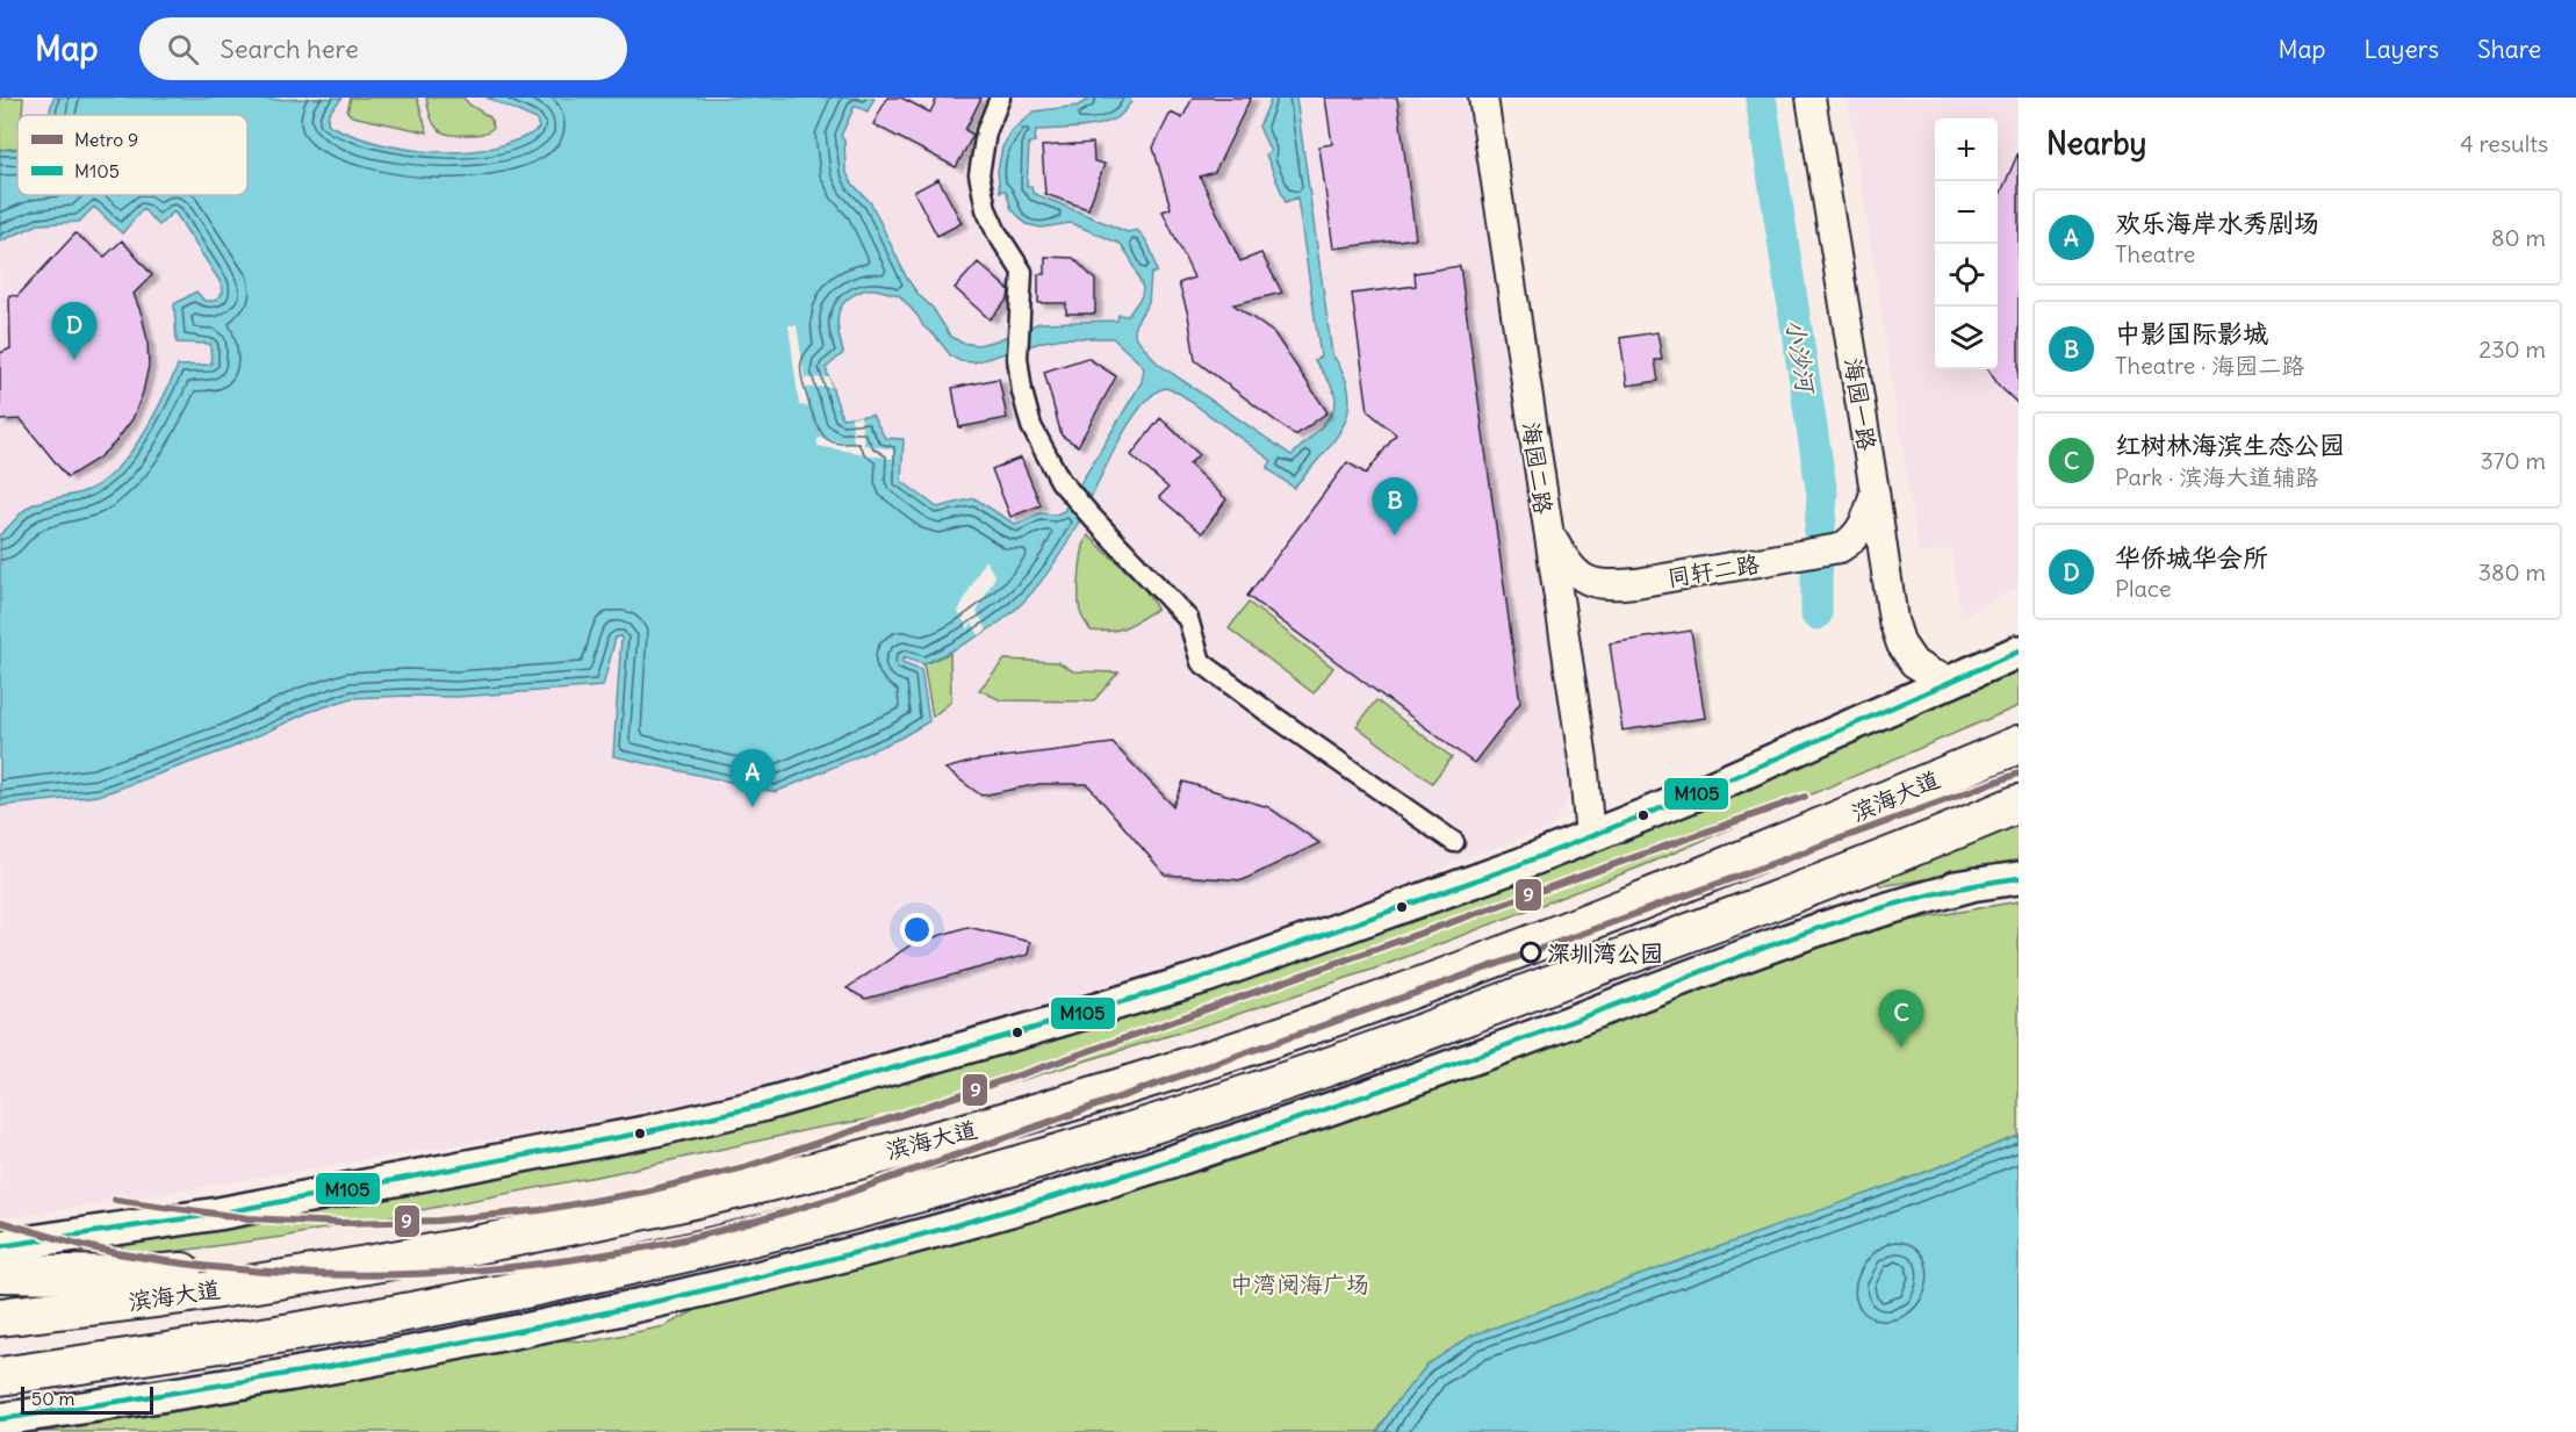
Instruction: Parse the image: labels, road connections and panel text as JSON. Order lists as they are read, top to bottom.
{
  "streets": {
    "highway": ["滨海大道"],
    "street": ["海园一路", "海园二路", "同轩二路"]
  },
  "crossings": [
    ["海园一路", "同轩二路"],
    ["海园二路", "同轩二路"]
  ],
  "water": ["小沙河"],
  "parks": ["中湾阅海广场"],
  "places": ["深圳湾公园"],
  "lines": ["transit line M105", "metro line 9"],
  "legend": ["Metro 9", "M105"],
  "scale_bar": "50 m",
  "page": {
    "header": "Map",
    "search": "Search here",
    "nav": ["Map", "Layers", "Share"],
    "heading": ["Nearby", "4 results"],
    "map_buttons": ["+", "−"],
    "list": [
      {
        "mark": "A",
        "name": "欢乐海岸水秀剧场",
        "note": "Theatre",
        "value": "80 m"
      },
      {
        "mark": "B",
        "name": "中影国际影城",
        "note": "Theatre · 海园二路",
        "value": "230 m"
      },
      {
        "mark": "C",
        "name": "红树林海滨生态公园",
        "note": "Park · 滨海大道辅路",
        "value": "370 m"
      },
      {
        "mark": "D",
        "name": "华侨城华会所",
        "note": "Place",
        "value": "380 m"
      }
    ],
    "pins": [
      "D",
      "B",
      "A",
      "C"
    ],
    "scale": "50 m"
  }
}
